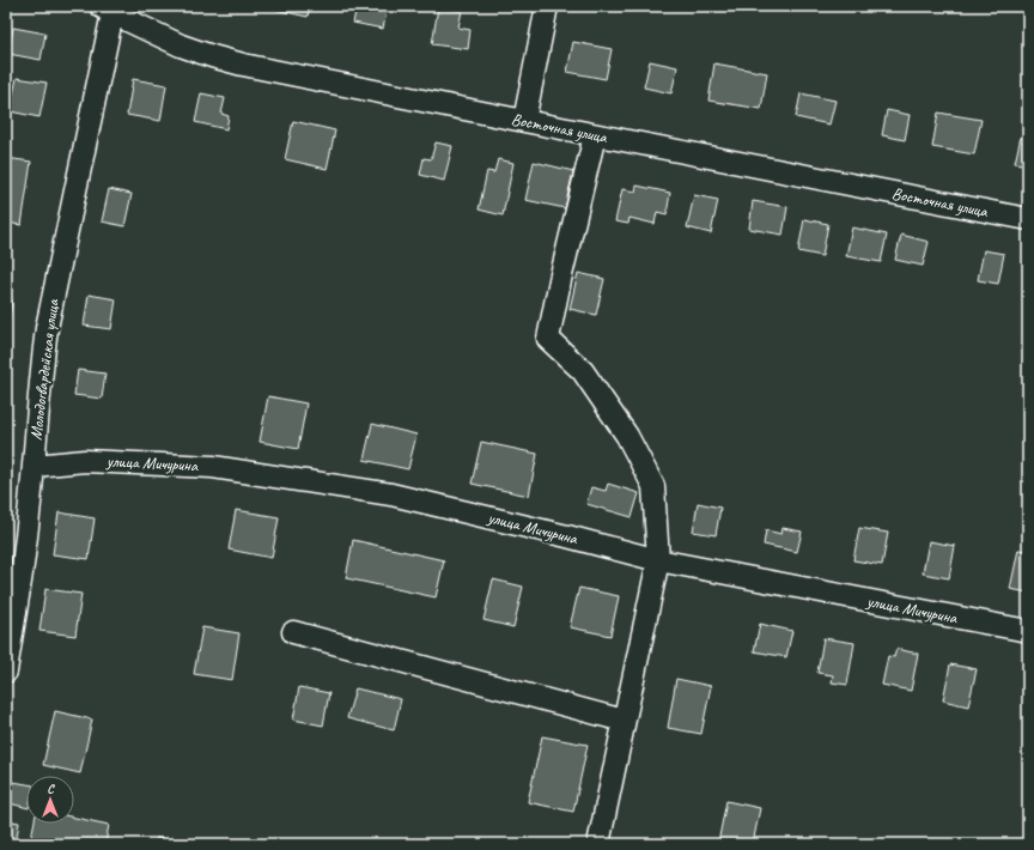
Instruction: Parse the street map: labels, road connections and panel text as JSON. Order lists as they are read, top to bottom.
{
  "streets": {
    "street": ["Восточная улица", "Молодогвардейская улица", "улица Мичурина"]
  },
  "crossings": [
    ["Восточная улица", "Молодогвардейская улица"],
    ["Молодогвардейская улица", "улица Мичурина"]
  ],
  "north": "top"
}
